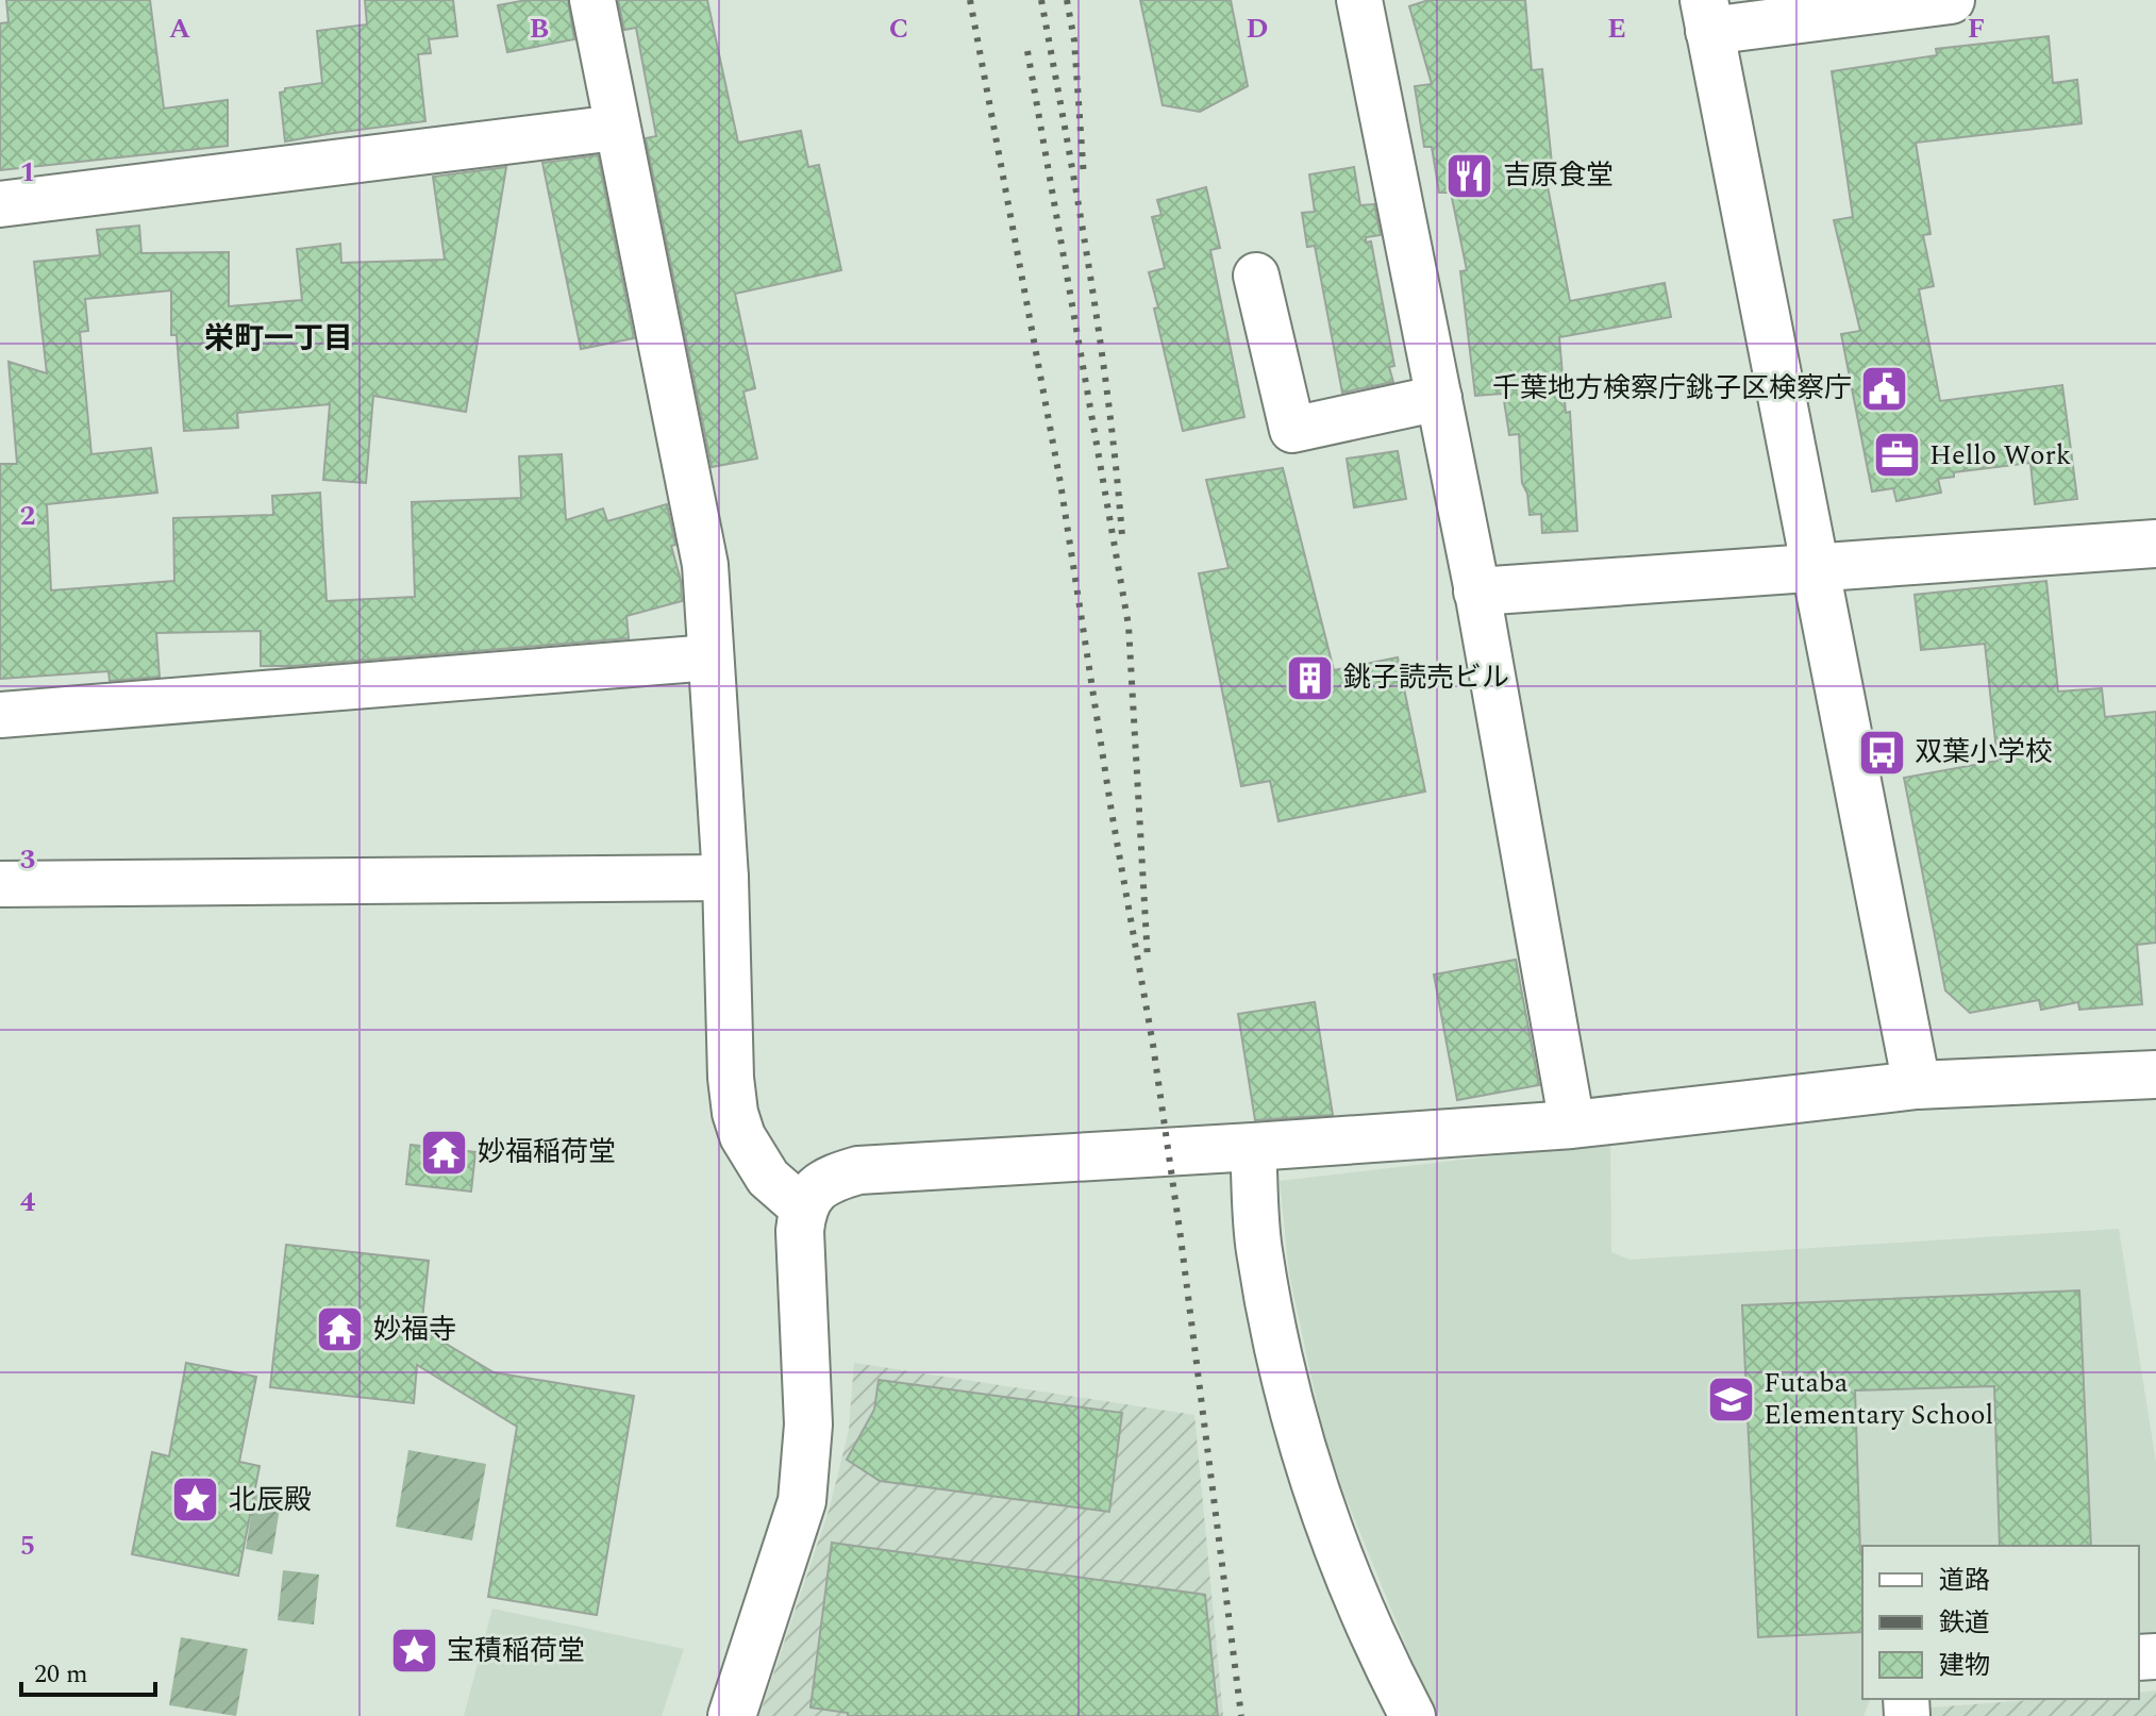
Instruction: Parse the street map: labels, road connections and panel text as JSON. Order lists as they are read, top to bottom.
{
  "districts": ["栄町一丁目"],
  "places": {
    "restaurant": ["吉原食堂"],
    "public building": ["千葉地方検察庁銚子区検察庁"],
    "office": ["Hello Work"],
    "building": ["銚子読売ビル"],
    "bus stop": ["双葉小学校"],
    "temple": ["妙福稲荷堂", "妙福寺"],
    "school or university": ["Futaba Elementary School"],
    "place": ["北辰殿", "宝積稲荷堂"]
  },
  "legend": ["道路", "鉄道", "建物"],
  "scale_bar": "20 m",
  "grid": {
    "columns": [
      "A",
      "B",
      "C",
      "D",
      "E",
      "F"
    ],
    "rows": [
      "1",
      "2",
      "3",
      "4",
      "5"
    ]
  }
}
